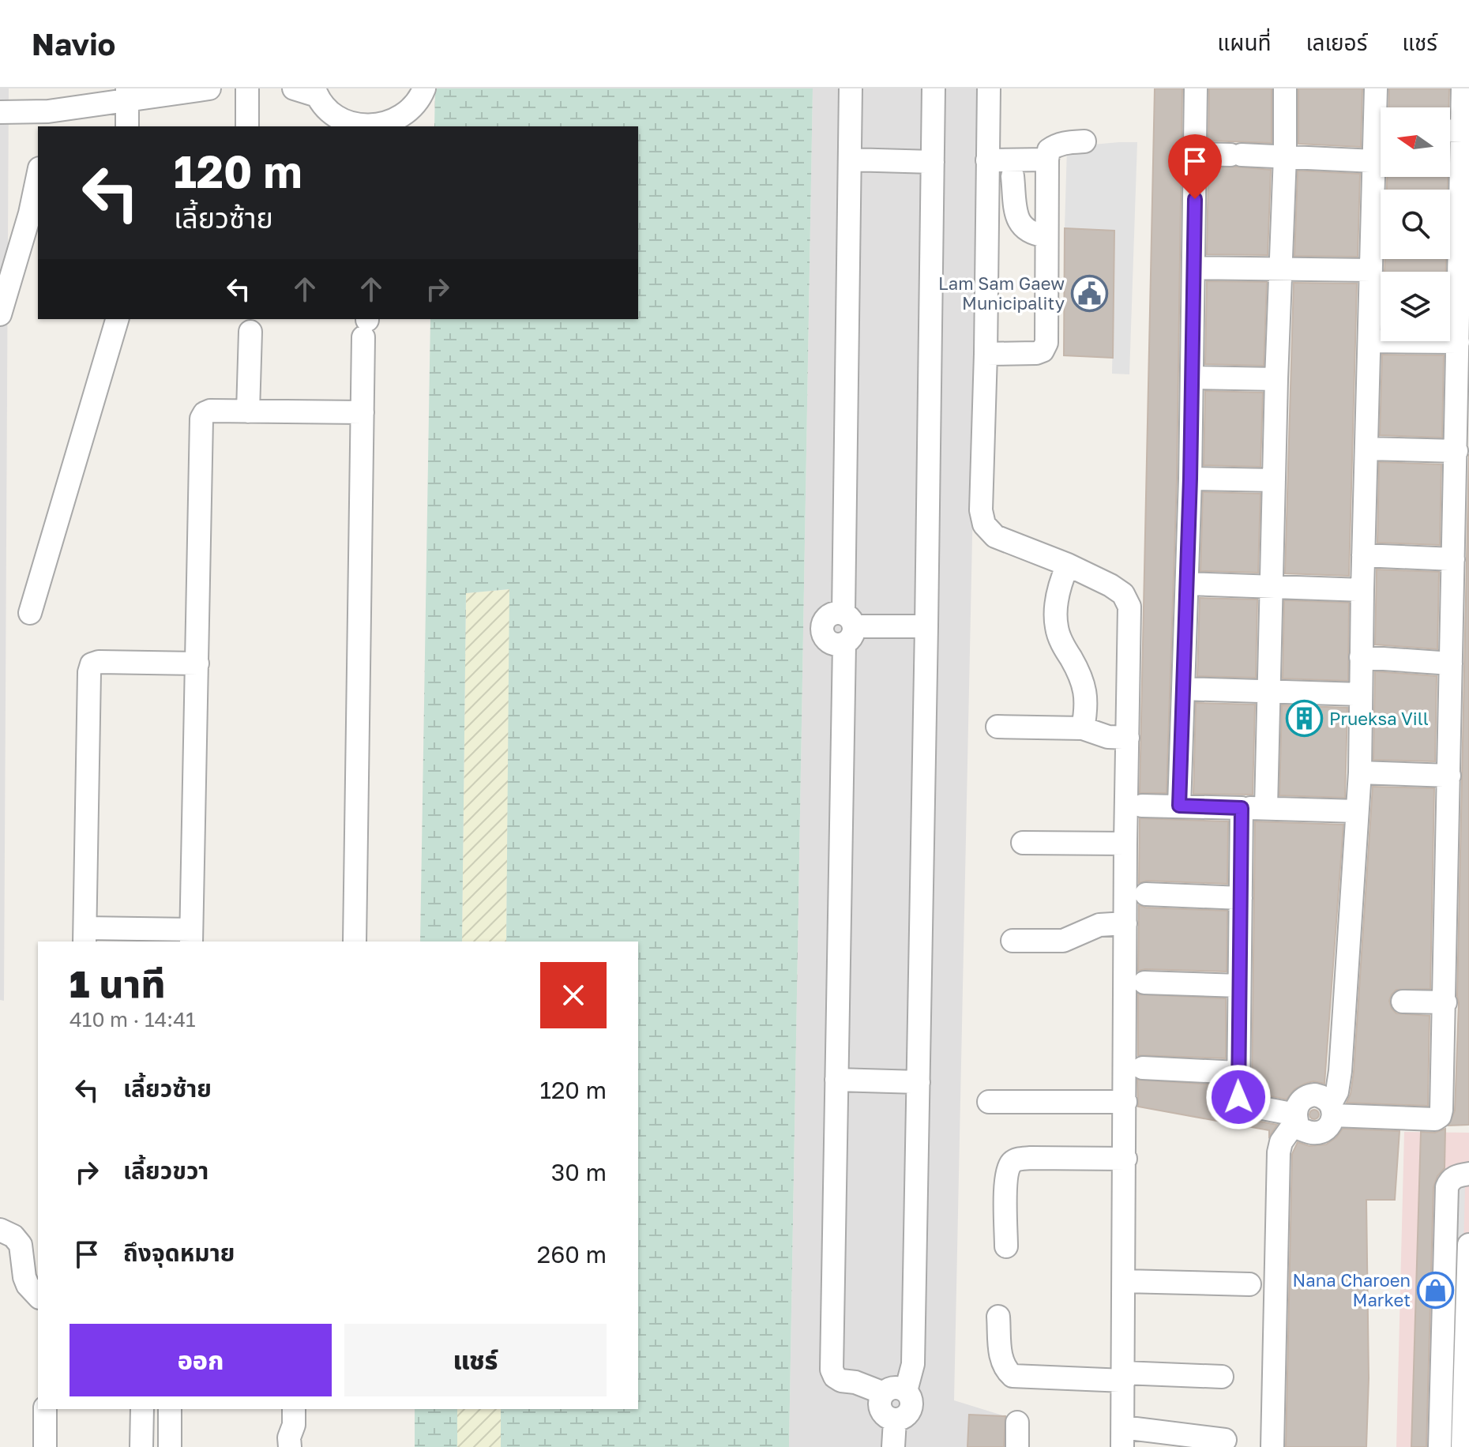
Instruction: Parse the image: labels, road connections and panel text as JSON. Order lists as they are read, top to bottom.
{
  "places": {
    "public building": ["Lam Sam Gaew Municipality"],
    "building": ["Prueksa Vill"],
    "shop": ["Nana Charoen Market"]
  },
  "north": "left",
  "page": {
    "header": "Navio",
    "nav": ["แผนที่", "เลเยอร์", "แชร์"],
    "turn": ["120 m", "เลี้ยวซ้าย"],
    "heading": ["1 นาที", "410 m · 14:41"],
    "list": [
      {
        "name": "เลี้ยวซ้าย",
        "value": "120 m"
      },
      {
        "name": "เลี้ยวขวา",
        "value": "30 m"
      },
      {
        "name": "ถึงจุดหมาย",
        "value": "260 m"
      }
    ],
    "buttons": ["ออก", "แชร์"]
  }
}
